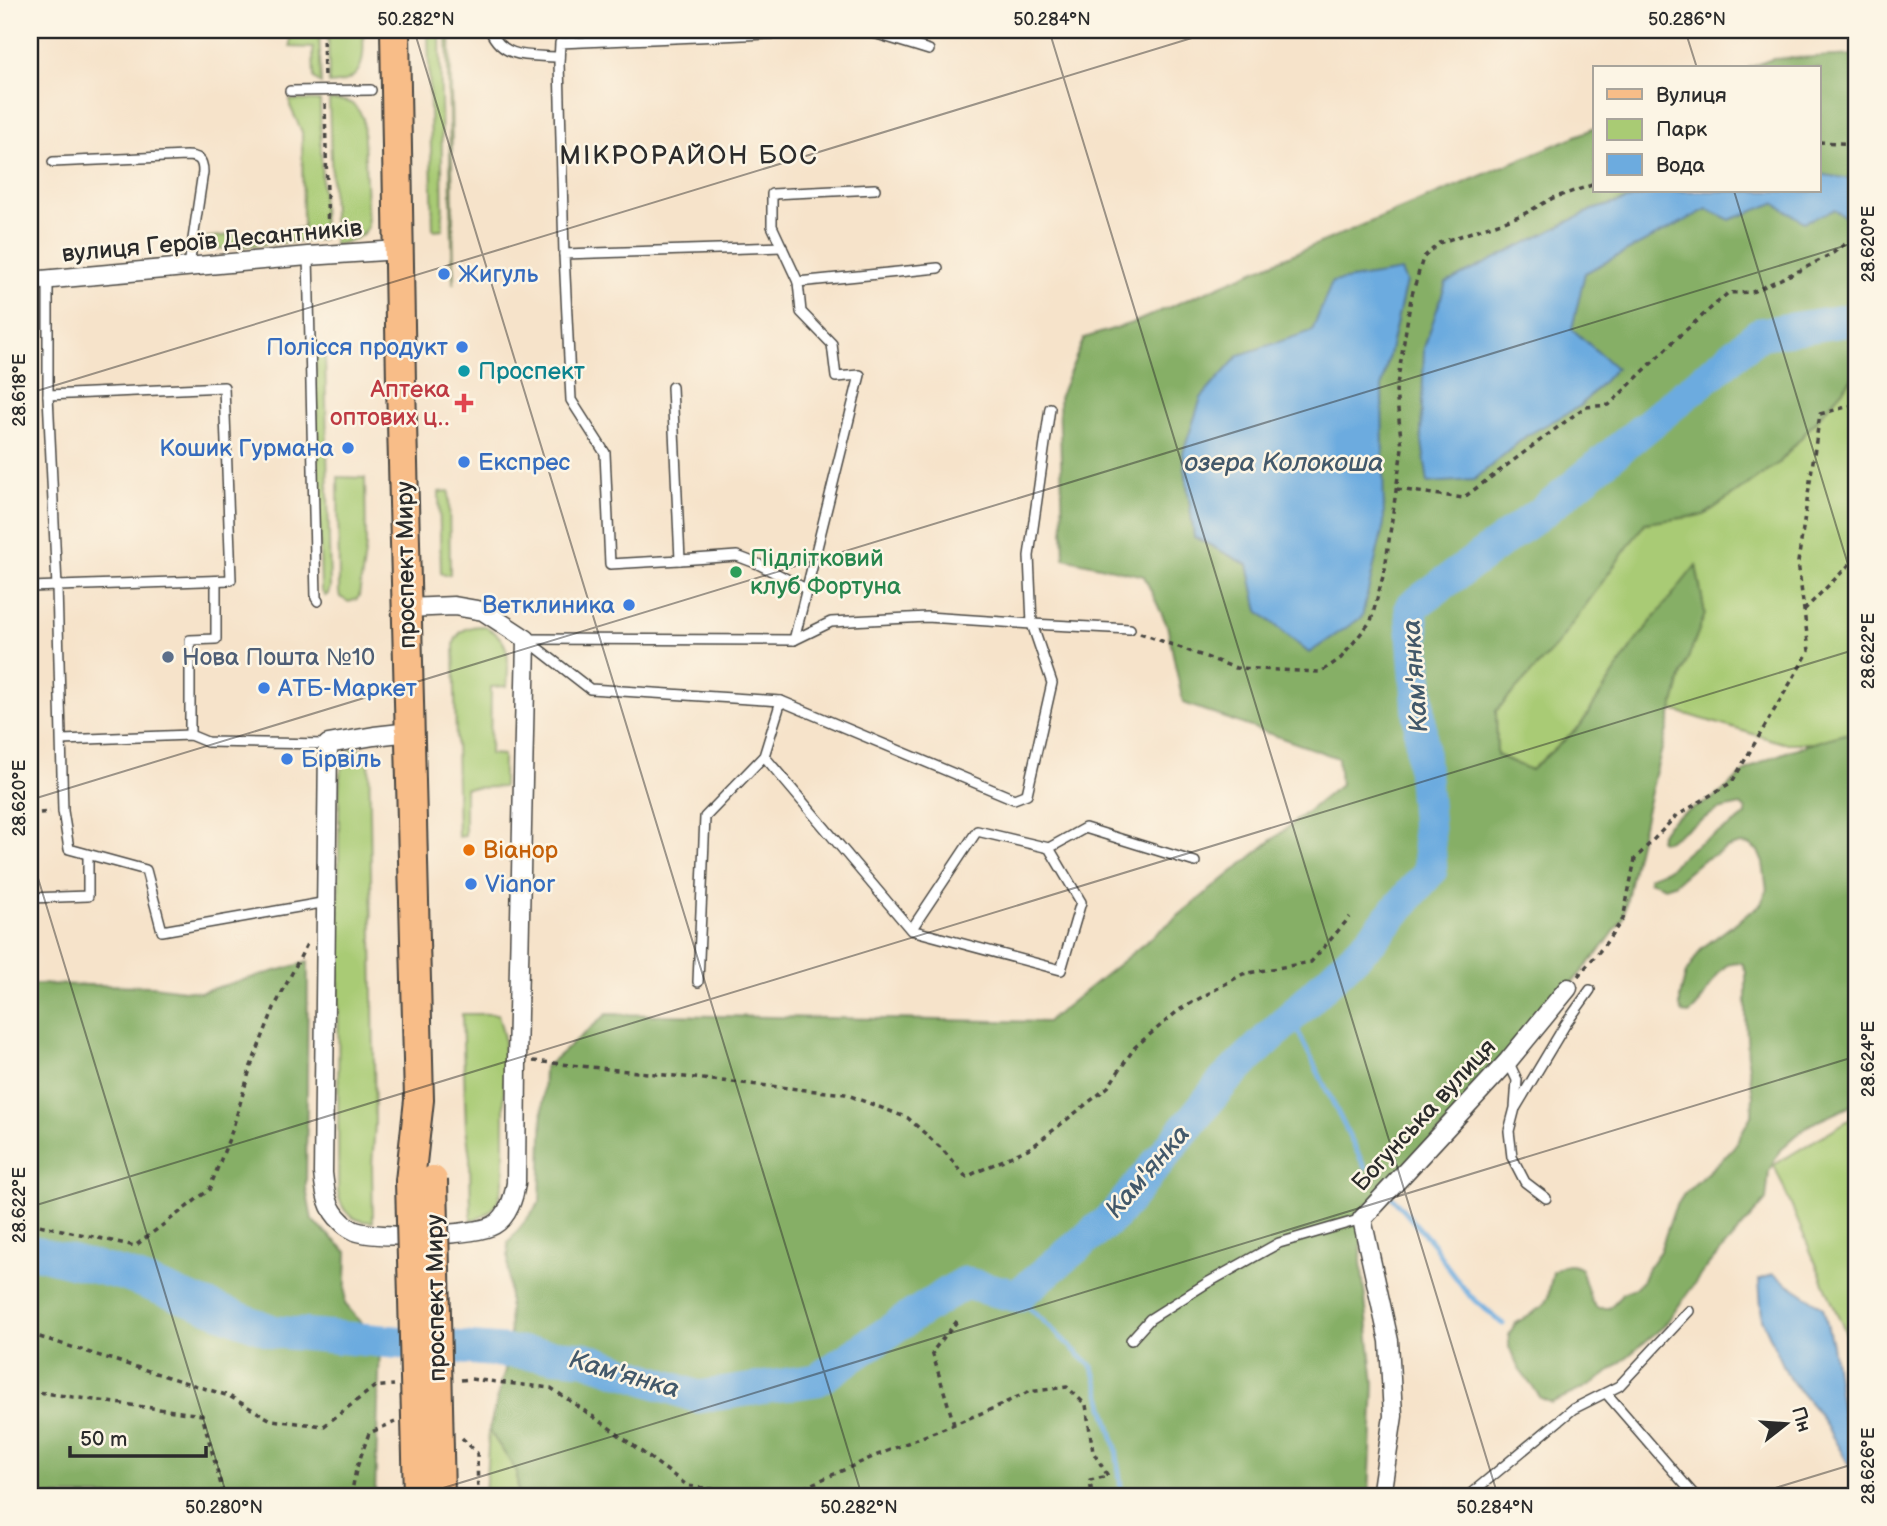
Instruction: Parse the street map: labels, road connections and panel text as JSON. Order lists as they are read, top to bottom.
{
  "streets": {
    "main road": ["проспект Миру"],
    "street": ["вулиця Героїв Десантників", "Богунська вулиця"]
  },
  "crossings": [
    ["вулиця Героїв Десантників", "проспект Миру"]
  ],
  "districts": ["МІКРОРАЙОН БОС"],
  "water": ["озера Колокоша", "Кам'янка"],
  "places": {
    "other": [
      "Жигуль",
      "Полісся продукт",
      "Проспект",
      "Кошик Гурмана",
      "Експрес",
      "Підлітковий клуб Фортуна",
      "Ветклиника",
      "Нова Пошта №10",
      "АТБ-Маркет",
      "Бірвіль",
      "Віанор",
      "Vianor"
    ],
    "health": ["Аптека оптових ц‥"]
  },
  "legend": ["Вулиця", "Парк", "Вода"],
  "scale_bar": "50 m",
  "north": "right",
  "coordinates": [
    "50.282°N",
    "50.284°N",
    "50.286°N",
    "28.620°E",
    "28.618°E",
    "28.622°E",
    "28.624°E",
    "28.626°E",
    "50.280°N"
  ]
}
